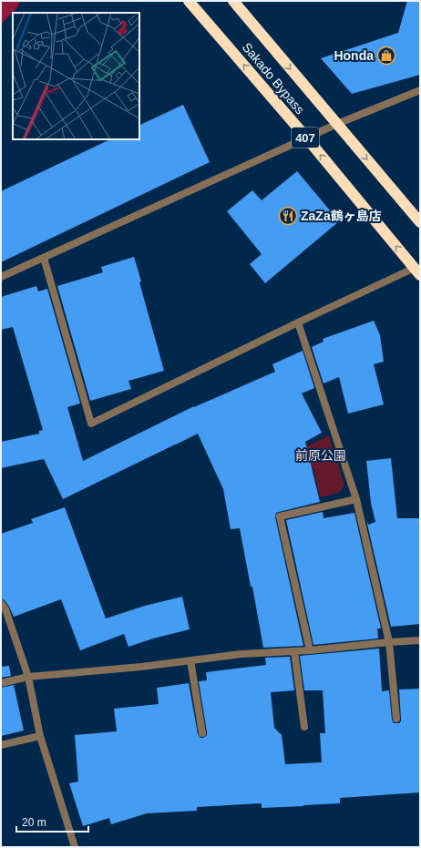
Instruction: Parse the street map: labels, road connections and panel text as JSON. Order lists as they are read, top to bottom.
{
  "streets": {
    "highway": ["Sakado Bypass", "407"]
  },
  "parks": ["前原公園"],
  "places": {
    "shop": ["Honda"],
    "restaurant": ["ZaZa鶴ヶ島店"]
  },
  "scale_bar": "20 m"
}
